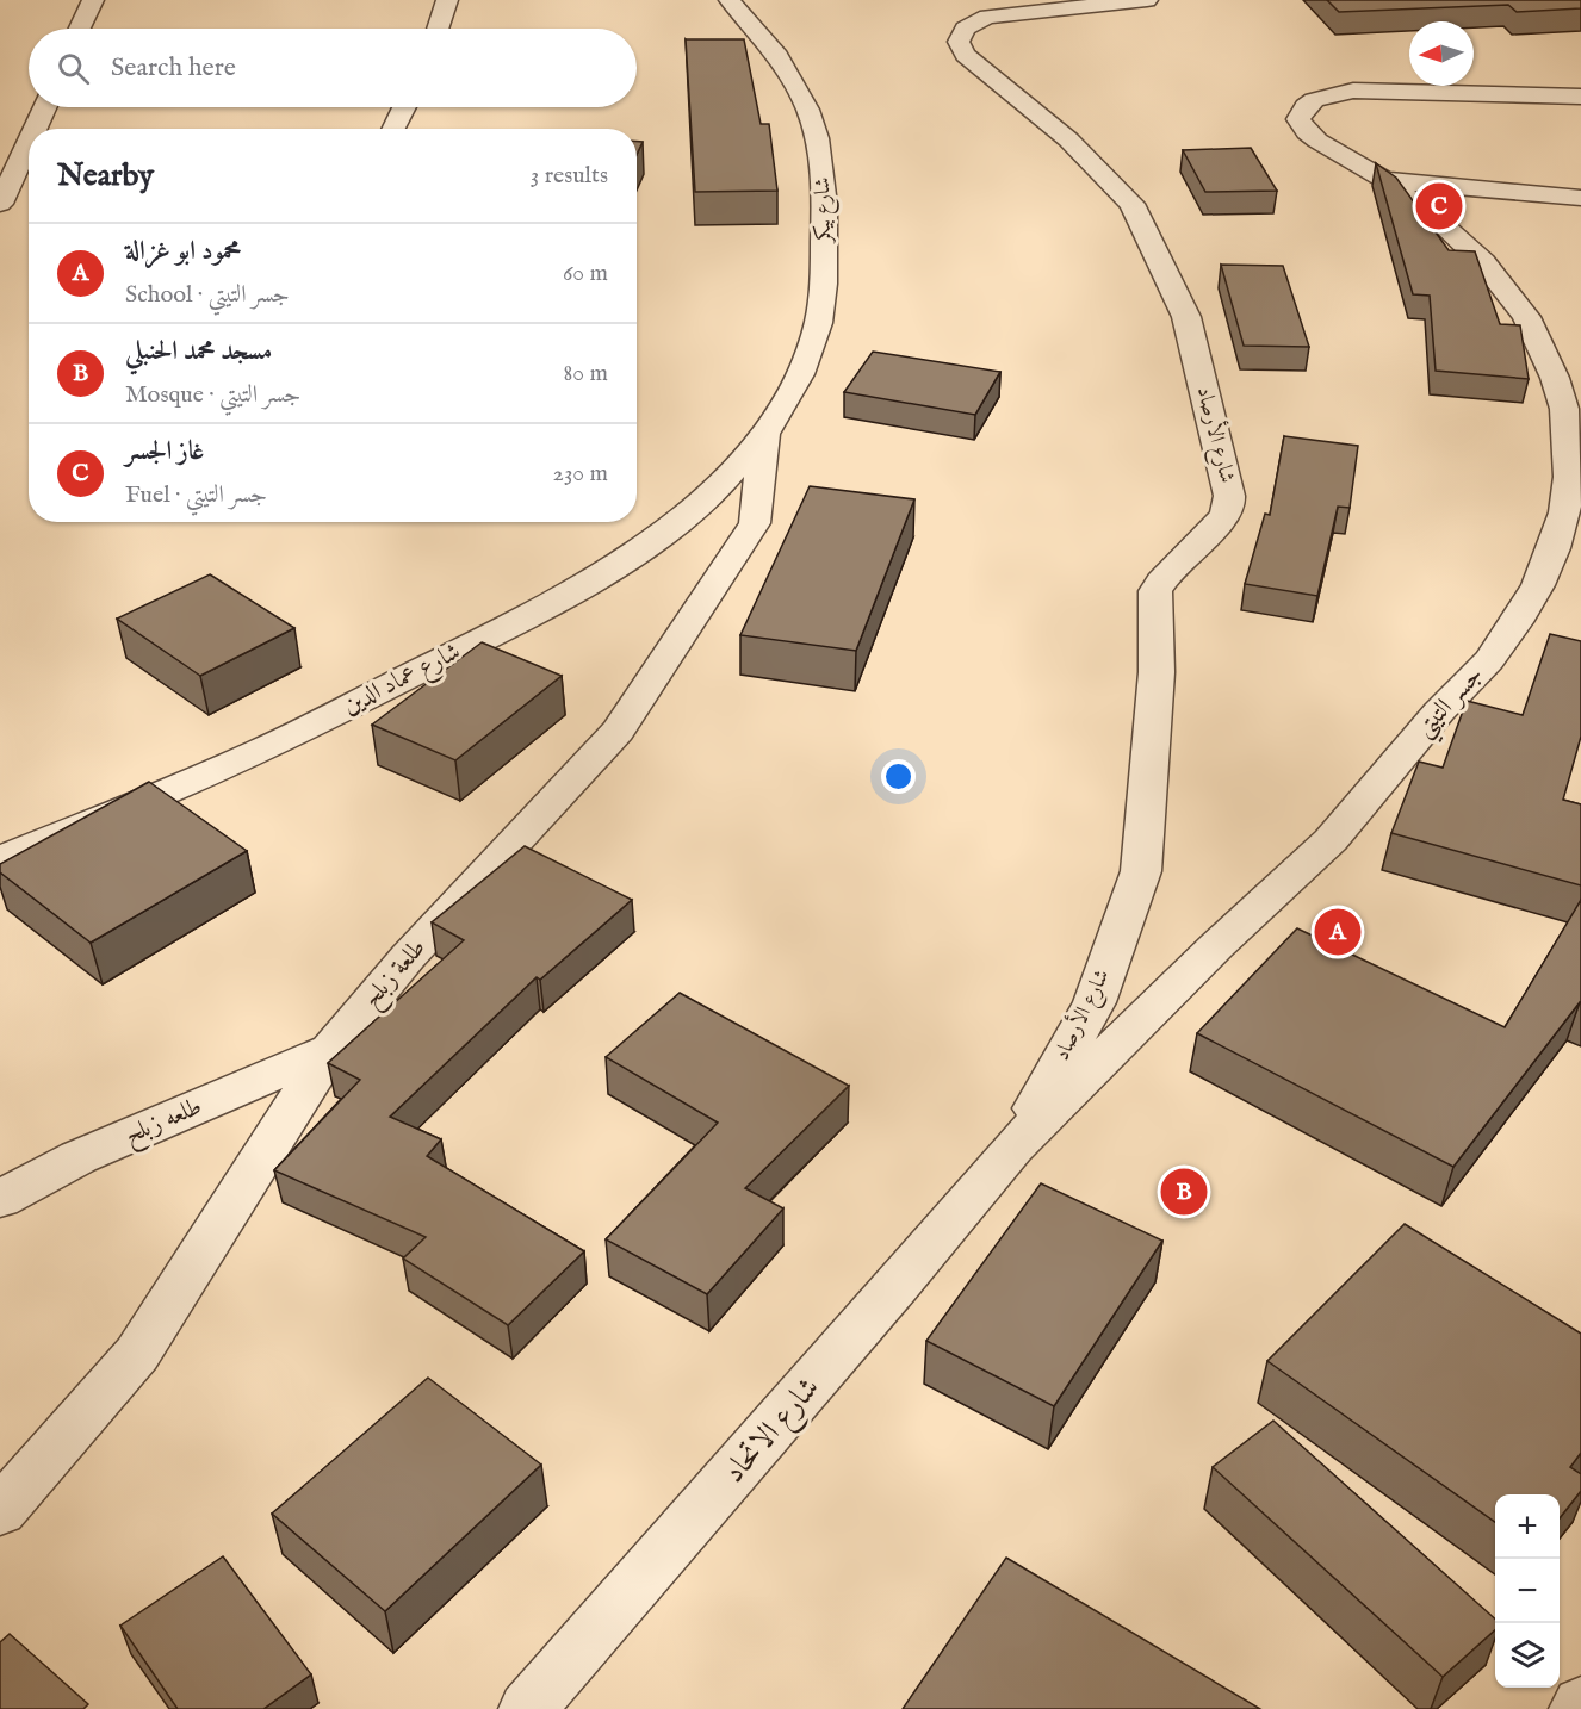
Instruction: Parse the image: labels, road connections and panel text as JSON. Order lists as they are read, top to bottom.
{
  "streets": {
    "street": [
      "شارع بيكر",
      "شارع الأرصاد",
      "شارع عماد الدين",
      "جسر التيتي",
      "طلعة زبلح",
      "طلعه زبلح",
      "شارع الاتحاد"
    ]
  },
  "crossings": [
    ["شارع بيكر", "شارع عماد الدين"],
    ["شارع بيكر", "طلعة زبلح"],
    ["شارع الأرصاد", "جسر التيتي"],
    ["شارع الأرصاد", "شارع الاتحاد"],
    ["شارع عماد الدين", "طلعة زبلح"],
    ["جسر التيتي", "شارع الاتحاد"],
    ["طلعة زبلح", "طلعه زبلح"]
  ],
  "north": "left",
  "page": {
    "search": "Search here",
    "heading": ["Nearby", "3 results"],
    "pins": ["C", "A", "B"],
    "list": [
      {
        "mark": "A",
        "name": "محمود ابو غزالة",
        "note": "School · جسر التيتي",
        "value": "60 m"
      },
      {
        "mark": "B",
        "name": "مسجد محمد الحنبلي",
        "note": "Mosque · جسر التيتي",
        "value": "80 m"
      },
      {
        "mark": "C",
        "name": "غاز الجسر",
        "note": "Fuel · جسر التيتي",
        "value": "230 m"
      }
    ],
    "map_buttons": ["+", "−"]
  }
}
